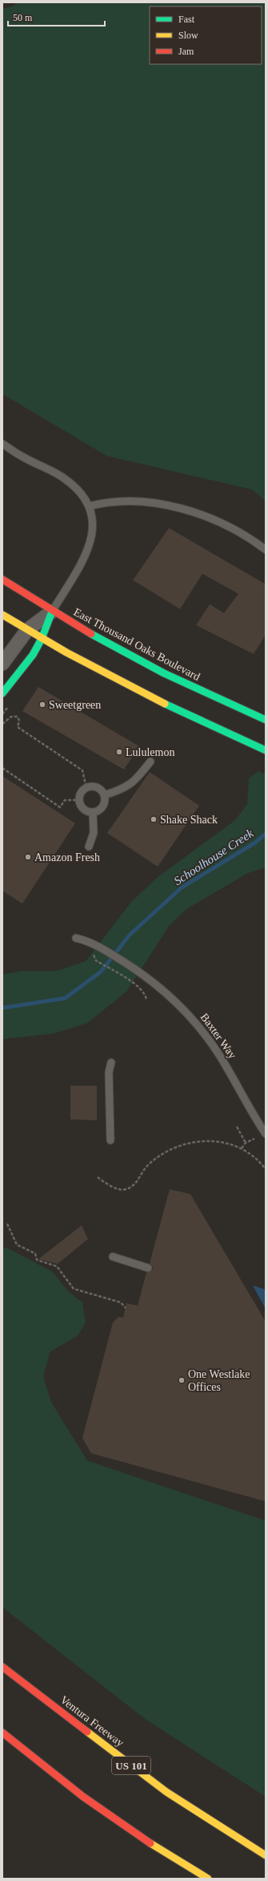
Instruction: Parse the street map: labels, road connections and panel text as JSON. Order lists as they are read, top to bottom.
{
  "streets": {
    "main road": ["East Thousand Oaks Boulevard", "Ventura Freeway", "US 101"],
    "lane": ["Baxter Way"]
  },
  "water": ["Schoolhouse Creek"],
  "places": [
    "Sweetgreen",
    "Lululemon",
    "Shake Shack",
    "Amazon Fresh",
    "One Westlake Offices"
  ],
  "legend": ["Fast", "Slow", "Jam"],
  "scale_bar": "50 m"
}
